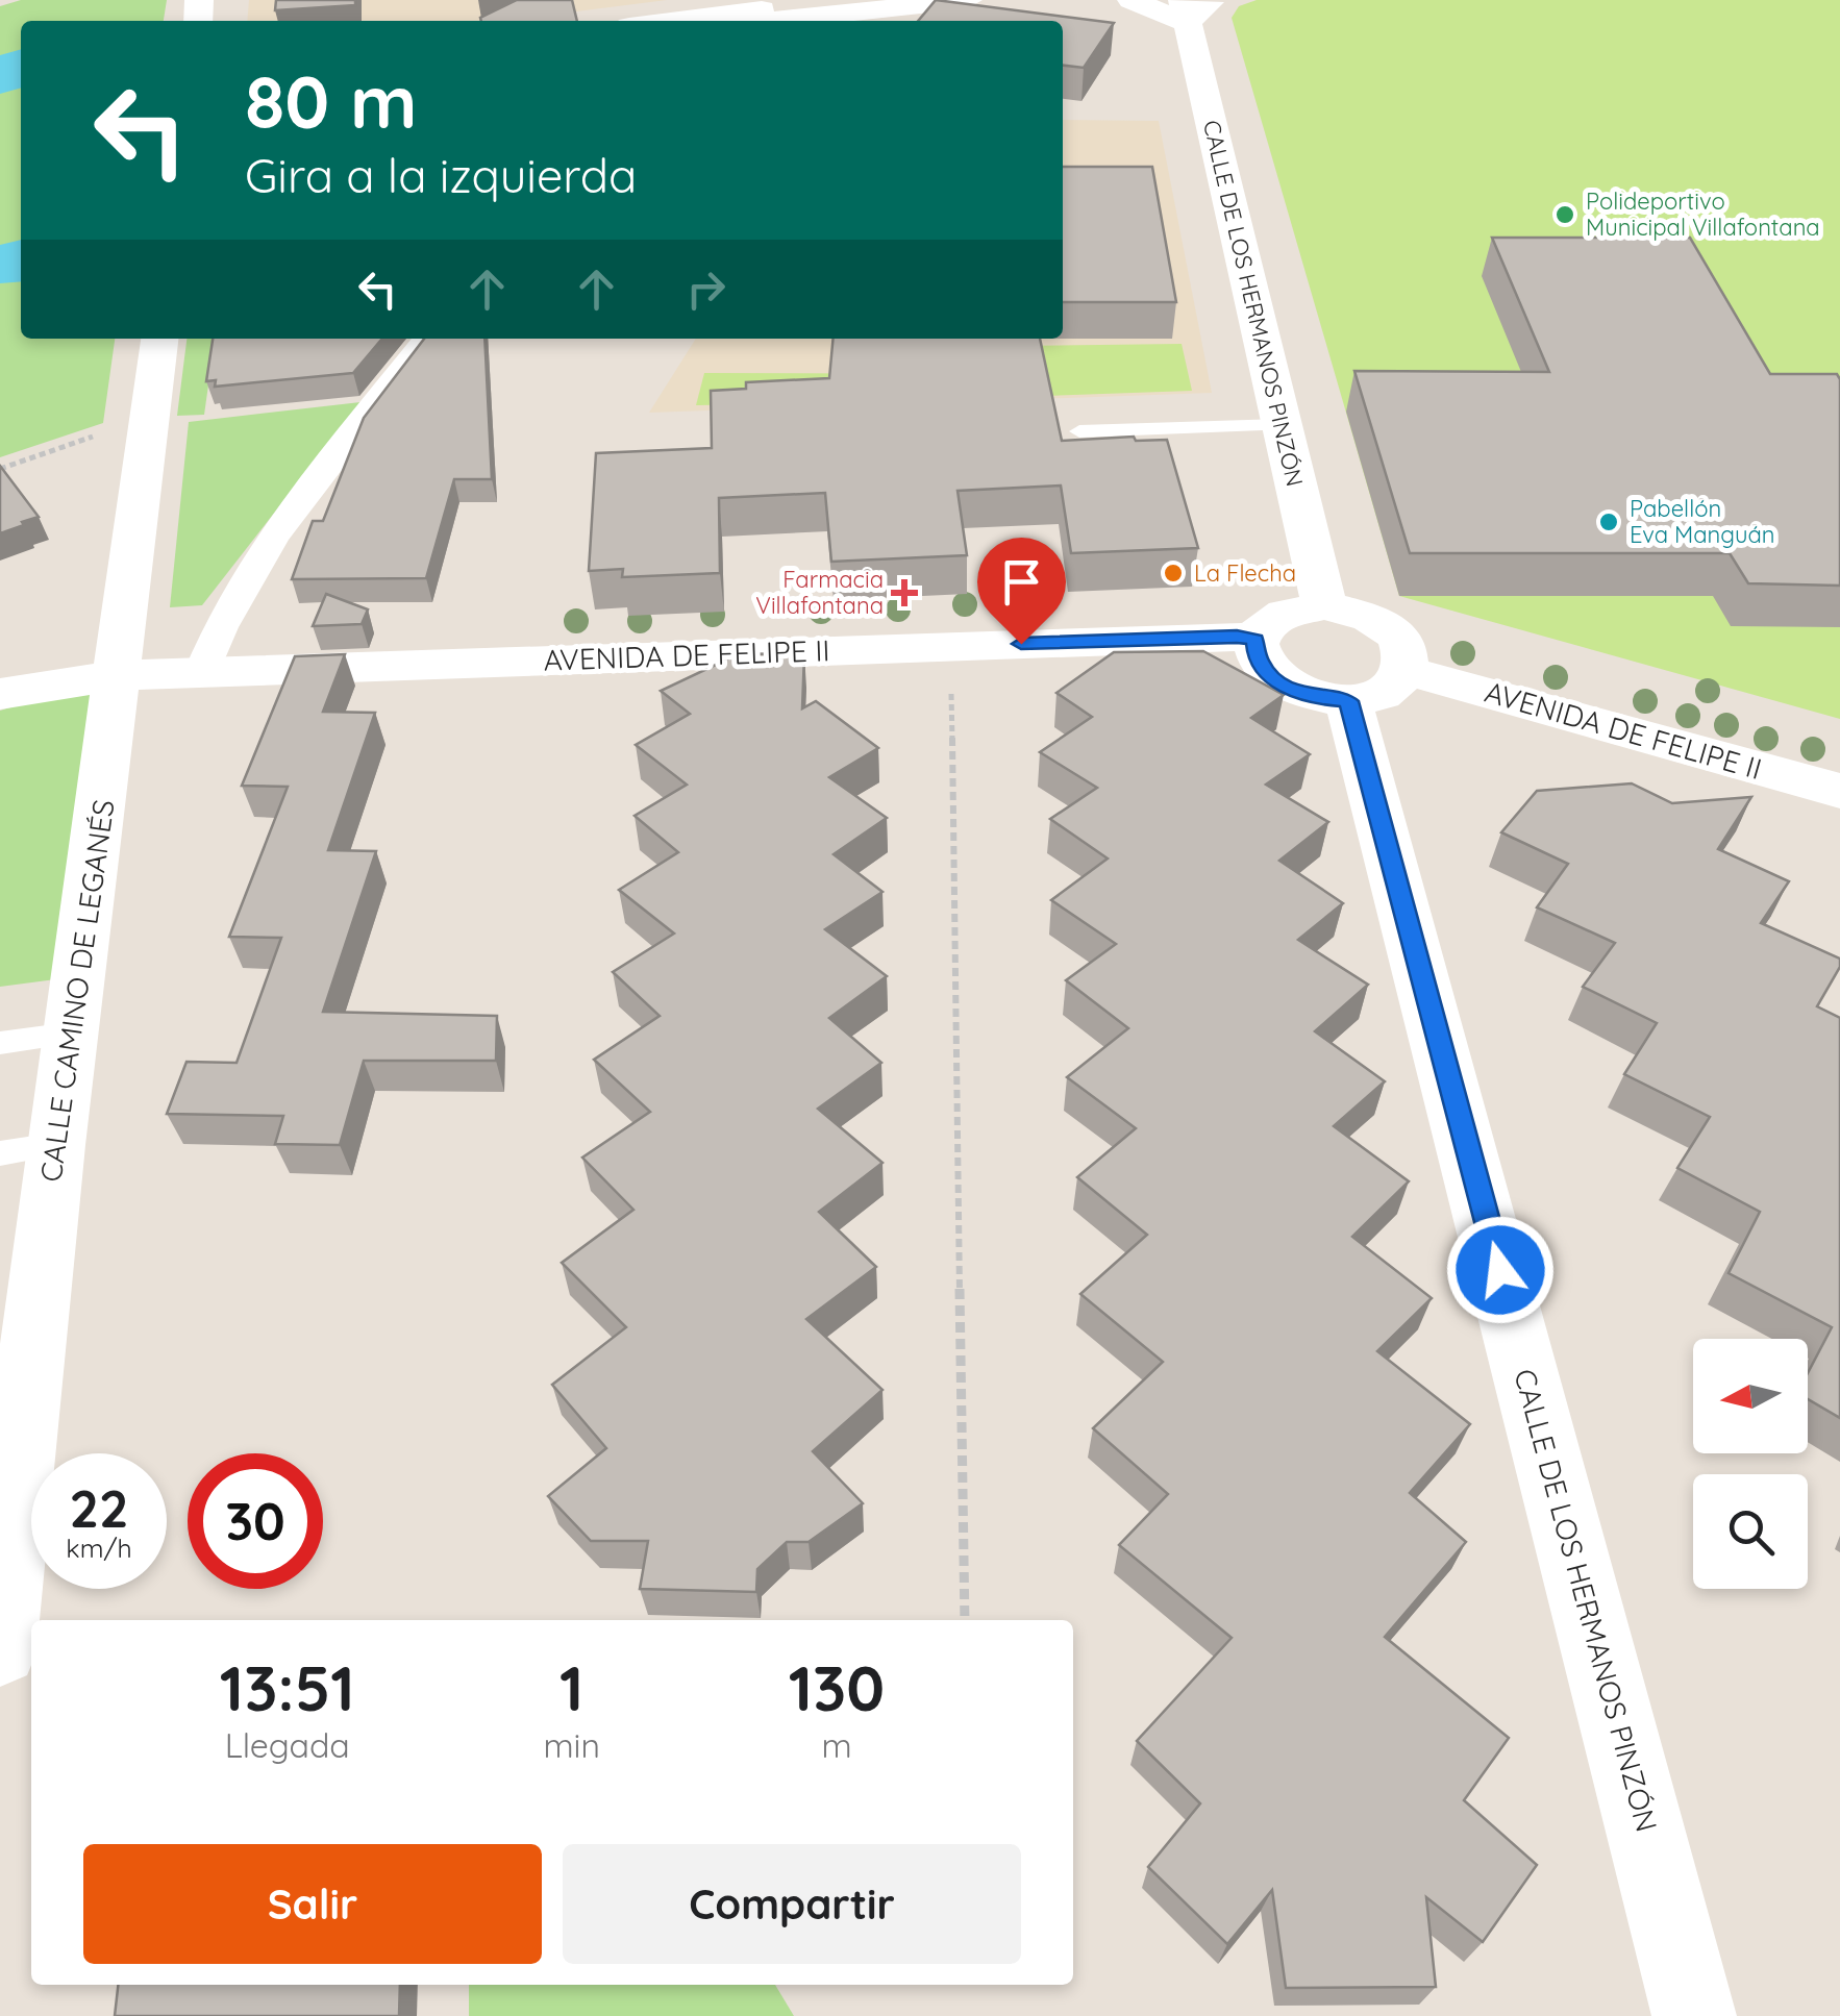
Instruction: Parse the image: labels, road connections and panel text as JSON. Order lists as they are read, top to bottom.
{
  "streets": {
    "street": ["CALLE DE LOS HERMANOS PINZÓN", "AVENIDA DE FELIPE II", "CALLE CAMINO DE LEGANÉS"]
  },
  "crossings": [
    ["CALLE DE LOS HERMANOS PINZÓN", "AVENIDA DE FELIPE II"],
    ["AVENIDA DE FELIPE II", "CALLE CAMINO DE LEGANÉS"]
  ],
  "places": {
    "other": ["Polideportivo Municipal Villafontana", "Pabellón Eva Manguán", "La Flecha"],
    "health": ["Farmacia Villafontana"]
  },
  "north": "left",
  "page": {
    "turn": ["80 m", "Gira a la izquierda"],
    "speed": "22 km/h",
    "limit": "30",
    "eta": [
      "13:51",
      "Llegada",
      "1",
      "min",
      "130",
      "m"
    ],
    "buttons": ["Salir", "Compartir"]
  }
}
